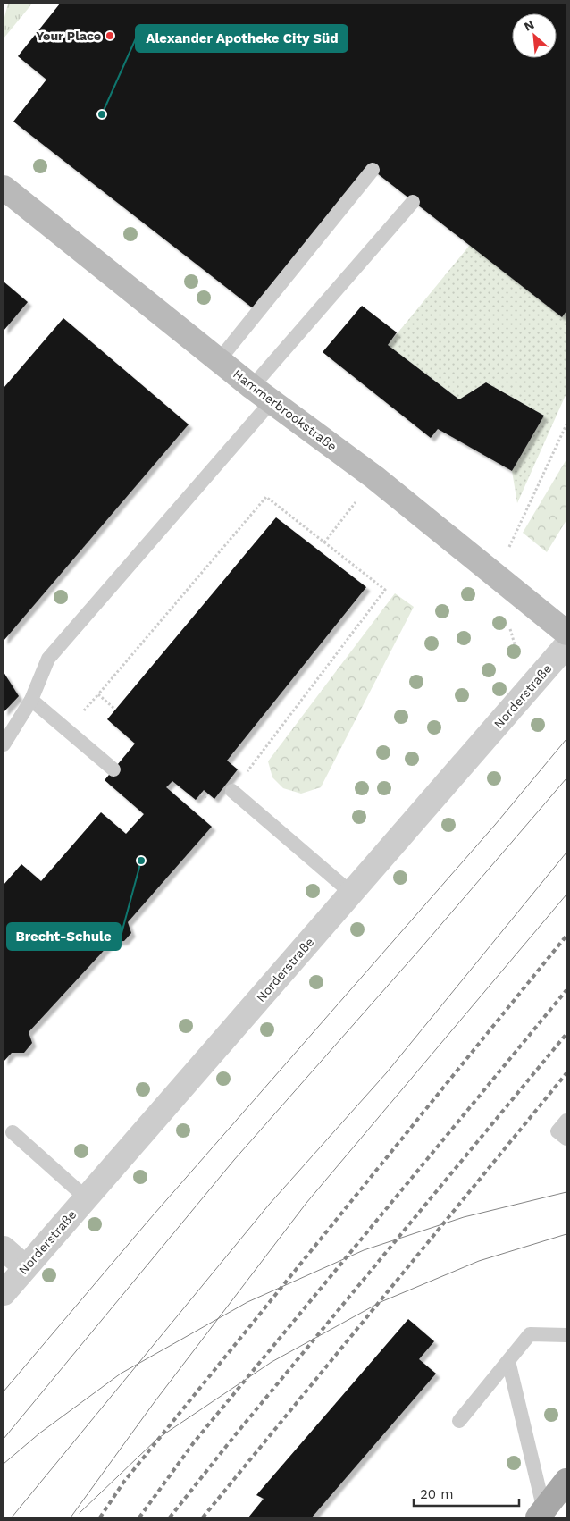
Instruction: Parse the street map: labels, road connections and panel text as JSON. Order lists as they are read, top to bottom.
{
  "streets": {
    "street": ["Hammerbrookstraße", "Norderstraße"]
  },
  "places": ["Your Place", "Alexander Apotheke City Süd", "Brecht-Schule"],
  "scale_bar": "20 m",
  "north": "top left"
}
